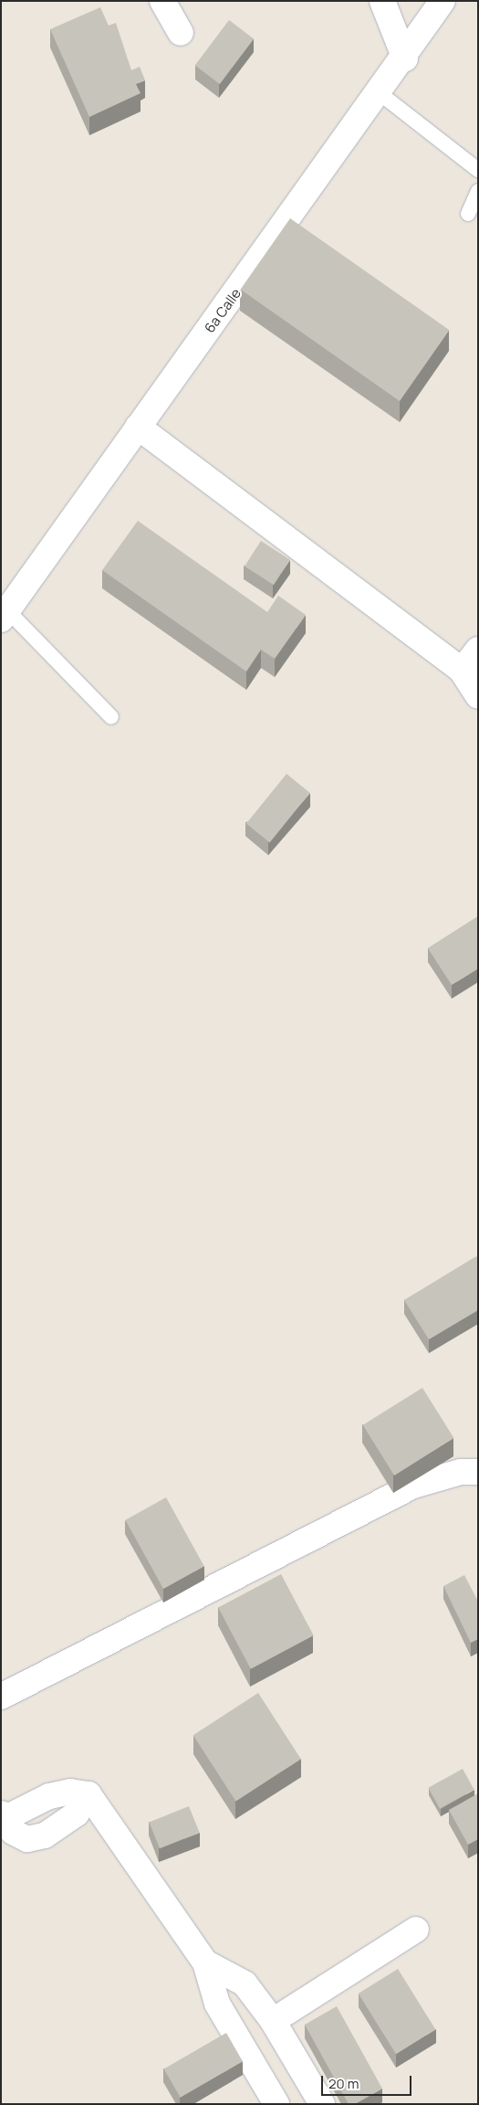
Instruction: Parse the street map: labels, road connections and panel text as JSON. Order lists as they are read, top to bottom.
{
  "streets": {
    "street": ["6a Calle"]
  },
  "scale_bar": "20 m"
}
